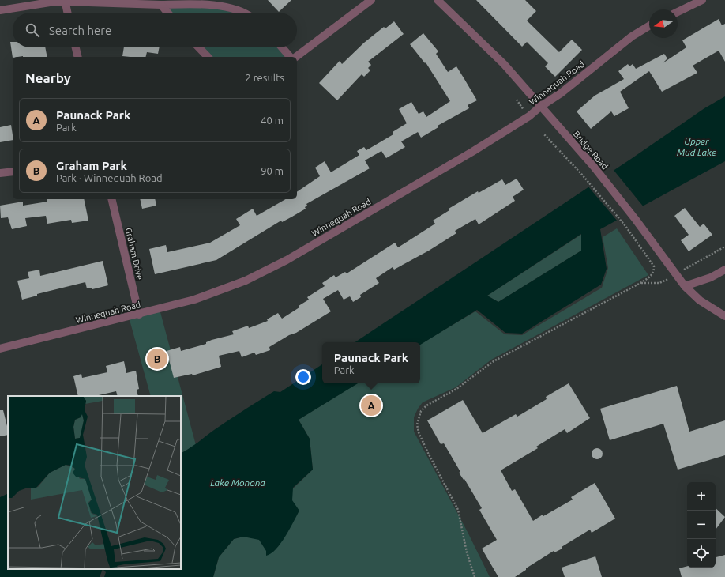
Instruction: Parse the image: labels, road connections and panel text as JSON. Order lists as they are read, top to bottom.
{
  "streets": {
    "street": ["Winnequah Road", "Bridge Road", "Graham Drive"]
  },
  "crossings": [
    ["Winnequah Road", "Bridge Road"],
    ["Winnequah Road", "Graham Drive"]
  ],
  "water": ["Upper Mud Lake", "Lake Monona"],
  "north": "left",
  "page": {
    "search": "Search here",
    "heading": ["Nearby", "2 results"],
    "list": [
      {
        "mark": "A",
        "name": "Paunack Park",
        "note": "Park",
        "value": "40 m"
      },
      {
        "mark": "B",
        "name": "Graham Park",
        "note": "Park · Winnequah Road",
        "value": "90 m"
      }
    ],
    "popup": ["Paunack Park", "Park"],
    "pins": ["B", "A"],
    "map_buttons": ["+", "−"]
  }
}
